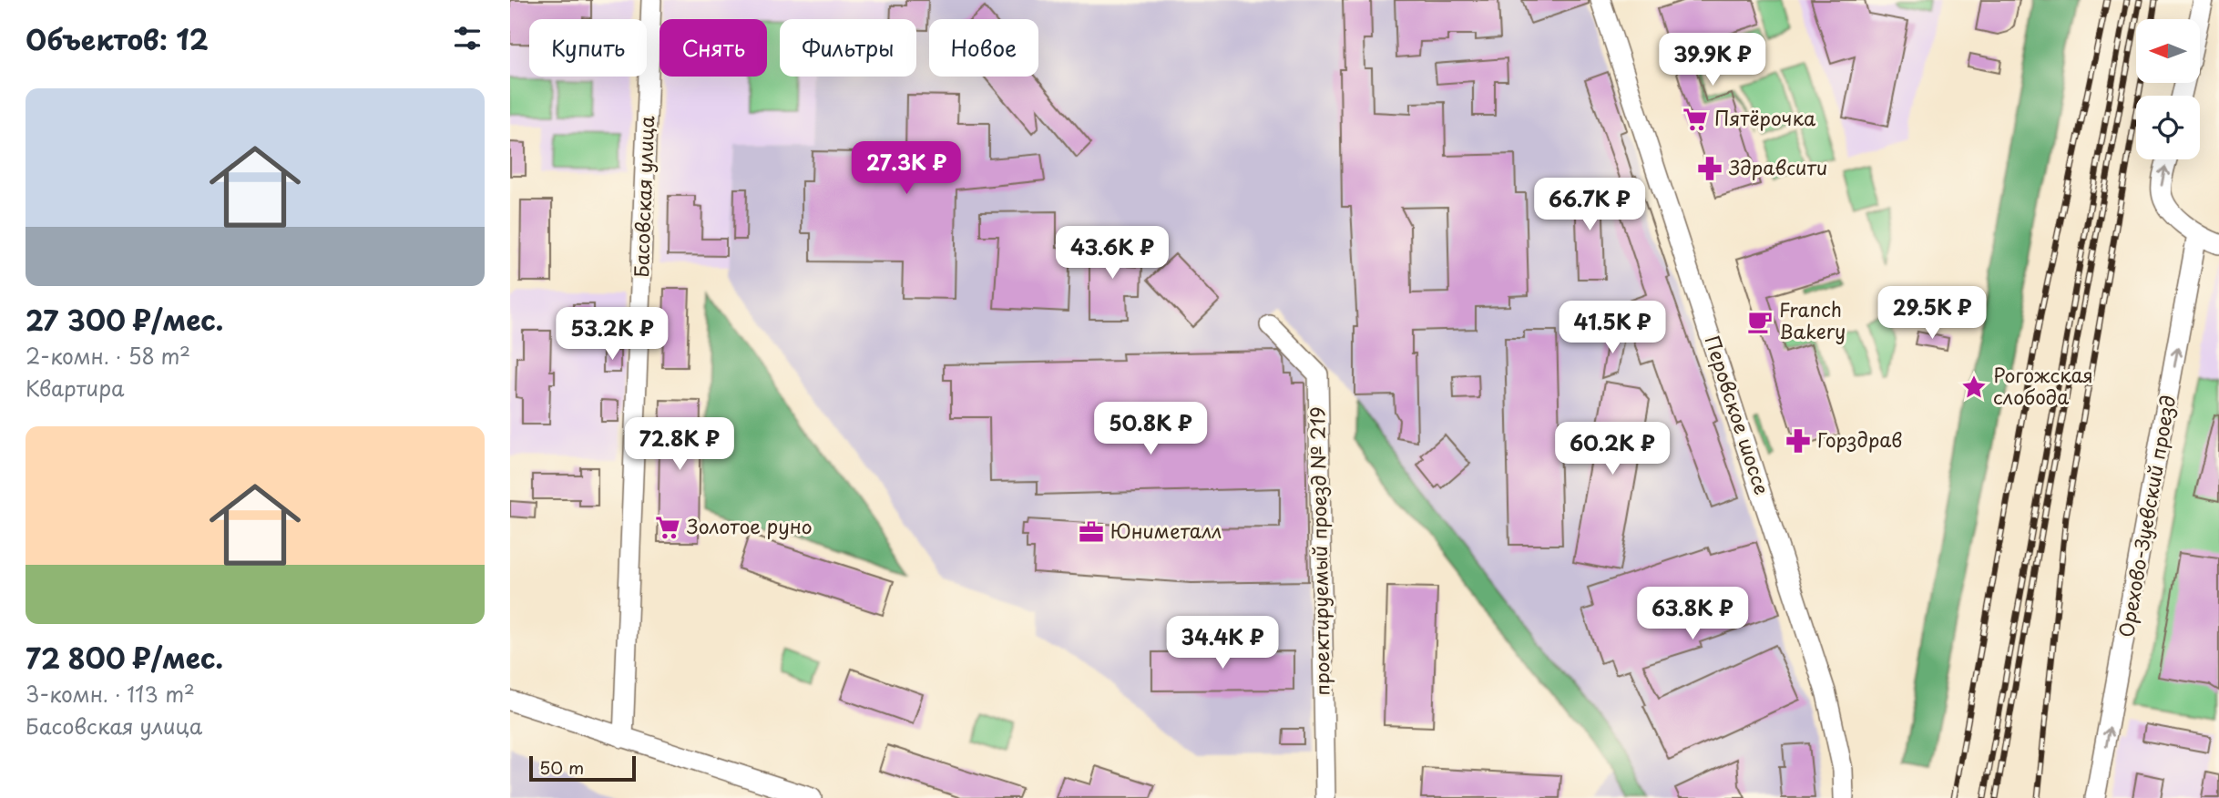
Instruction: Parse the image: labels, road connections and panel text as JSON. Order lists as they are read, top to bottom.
{
  "streets": {
    "street": [
      "Басовская улица",
      "Перовское шоссе",
      "Орехово-Зуевский проезд",
      "проектируемый проезд № 219"
    ]
  },
  "one_way": ["Орехово-Зуевский проезд"],
  "places": {
    "supermarket": ["Пятёрочка", "Золотое руно"],
    "pharmacy": ["Здравсити", "Горздрав"],
    "cafe": ["Franch Bakery"],
    "place": ["Рогожская слобода"],
    "office": ["Юниметалл"]
  },
  "scale_bar": "50 m",
  "north": "left",
  "page": {
    "heading": "Объектов: 12",
    "chip": [
      "Купить",
      "Снять",
      "Фильтры",
      "Новое"
    ],
    "price": [
      "39.9K ₽",
      "27.3K ₽",
      "66.7K ₽",
      "43.6K ₽",
      "29.5K ₽",
      "41.5K ₽",
      "53.2K ₽",
      "50.8K ₽",
      "72.8K ₽",
      "60.2K ₽",
      "63.8K ₽",
      "34.4K ₽"
    ],
    "list": [
      {
        "name": "27 300 ₽/мес.",
        "note": "2-комн. · 58 m² · Квартира"
      },
      {
        "name": "72 800 ₽/мес.",
        "note": "3-комн. · 113 m² · Басовская улица"
      }
    ],
    "scale": "50 m"
  }
}
